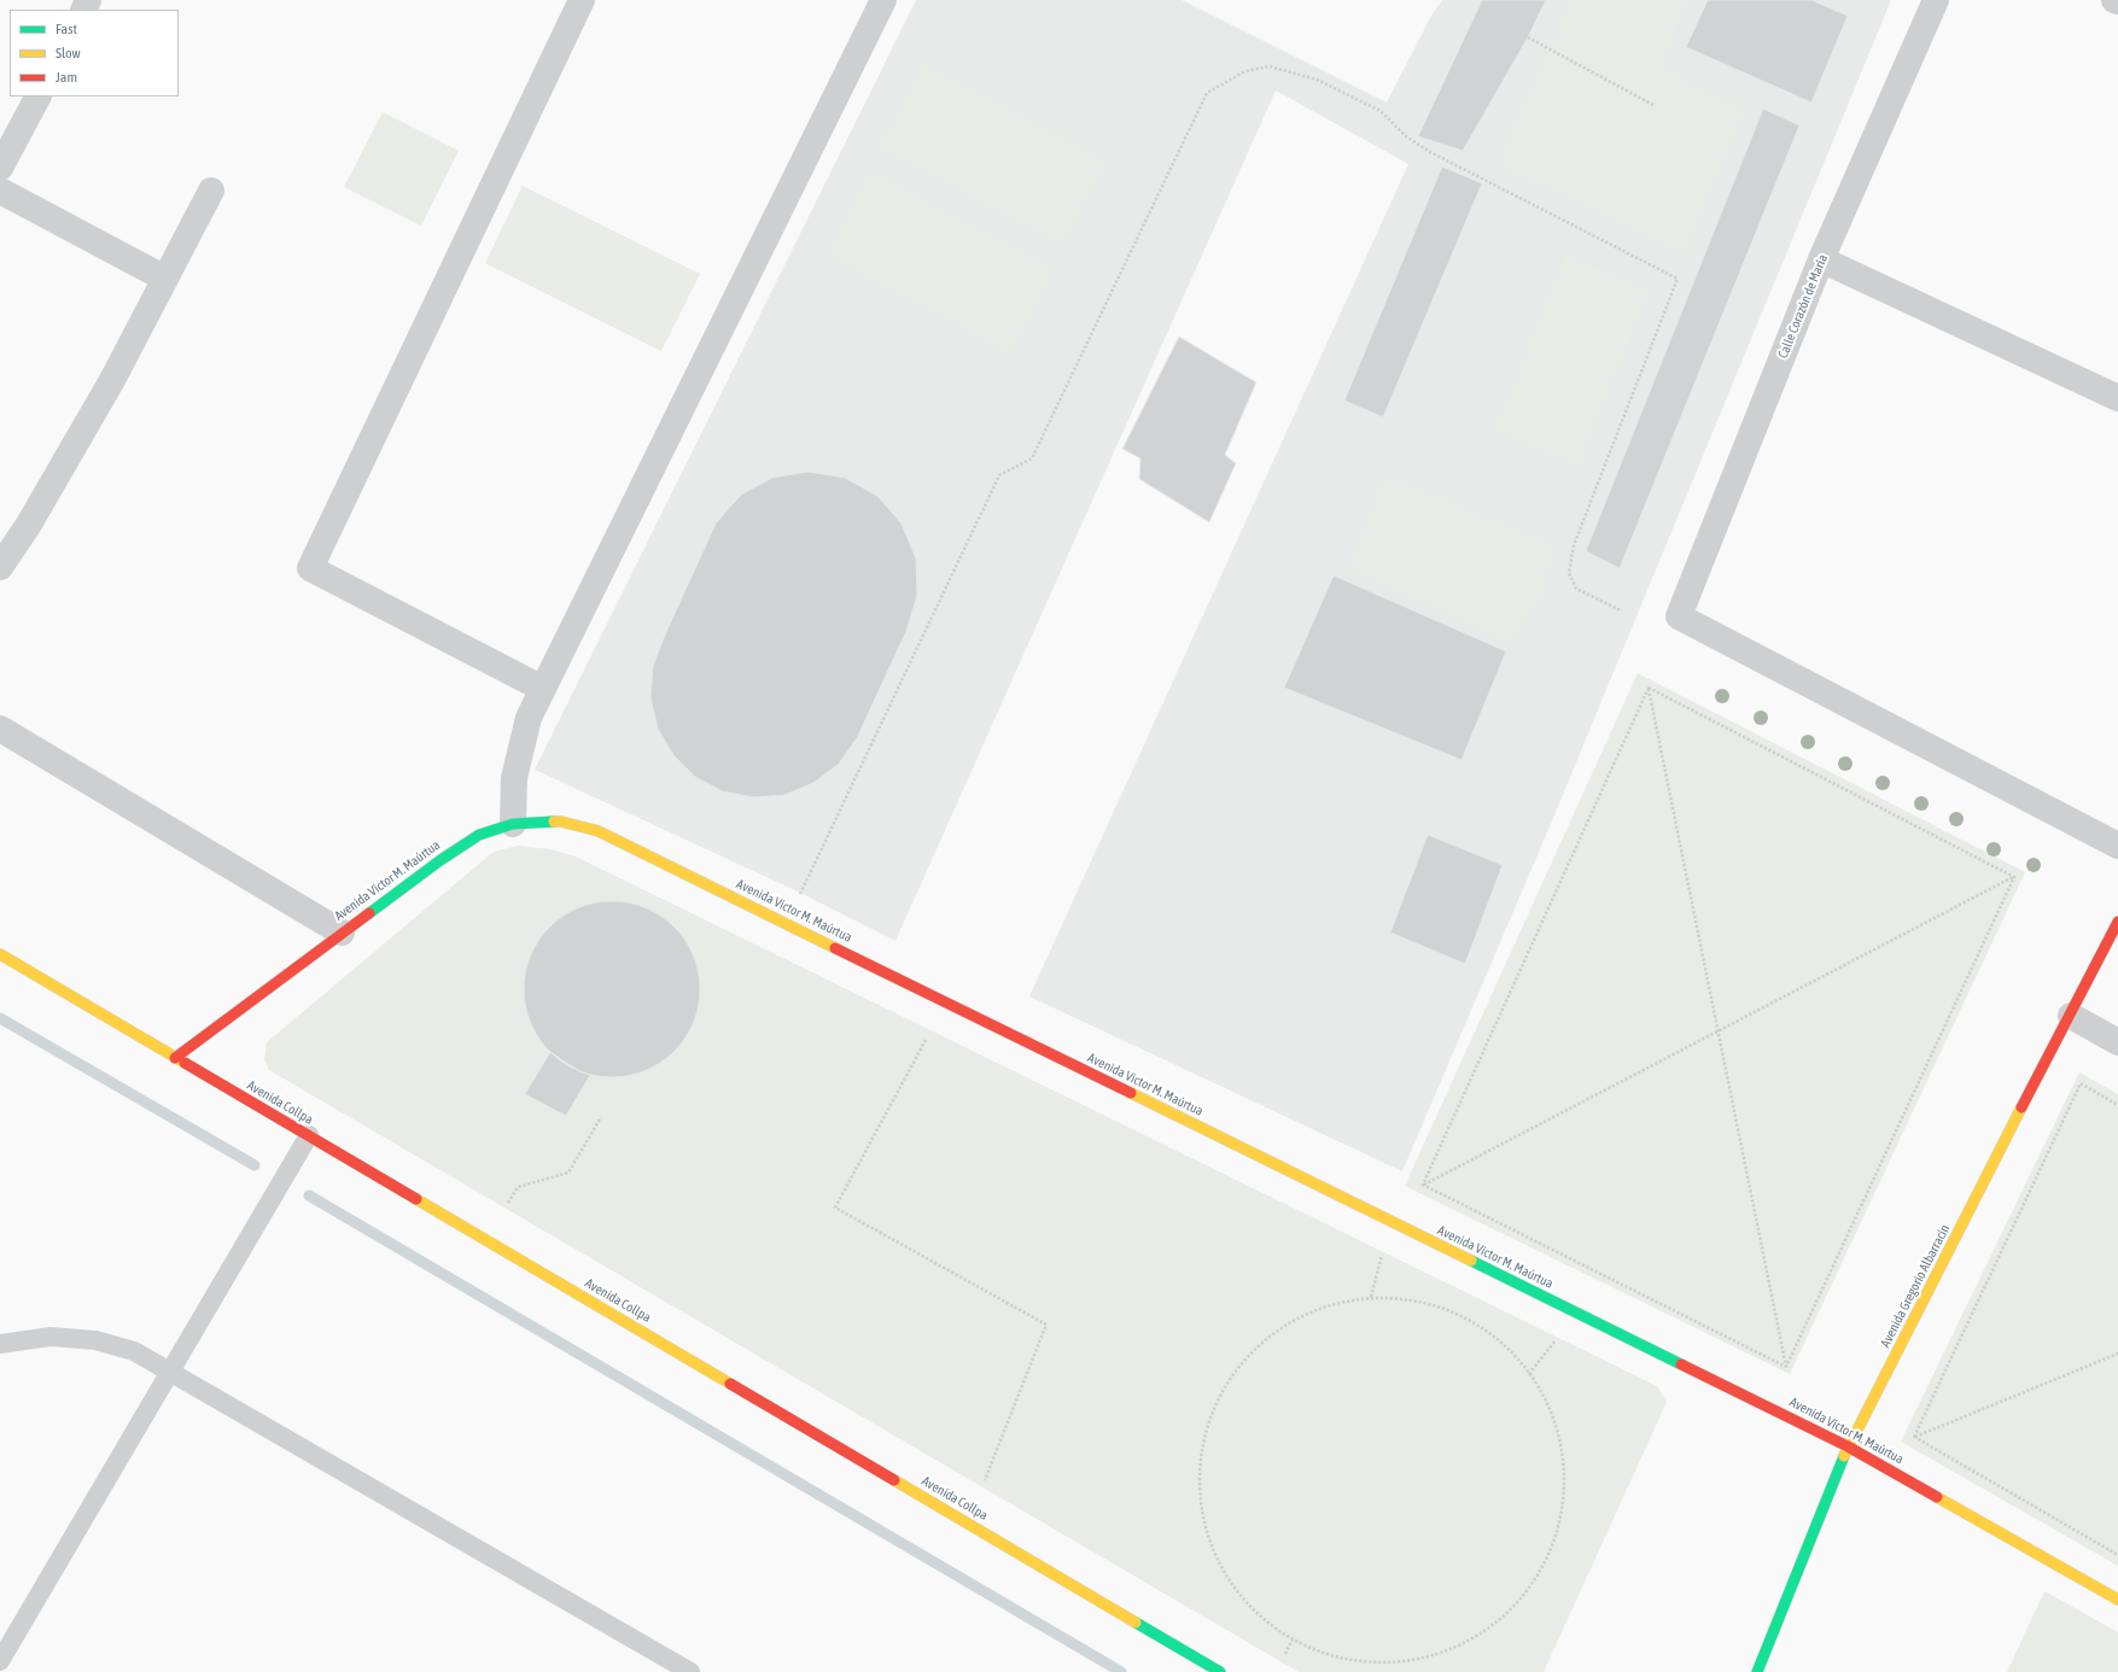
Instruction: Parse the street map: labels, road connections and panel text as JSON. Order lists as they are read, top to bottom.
{
  "streets": {
    "street": [
      "Calle Corazón de María",
      "Avenida Víctor M. Maúrtua",
      "Avenida Collpa",
      "Avenida Gregorio Albarracín"
    ]
  },
  "crossings": [
    ["Avenida Víctor M. Maúrtua", "Avenida Collpa"],
    ["Avenida Víctor M. Maúrtua", "Avenida Gregorio Albarracín"]
  ],
  "legend": ["Fast", "Slow", "Jam"]
}
